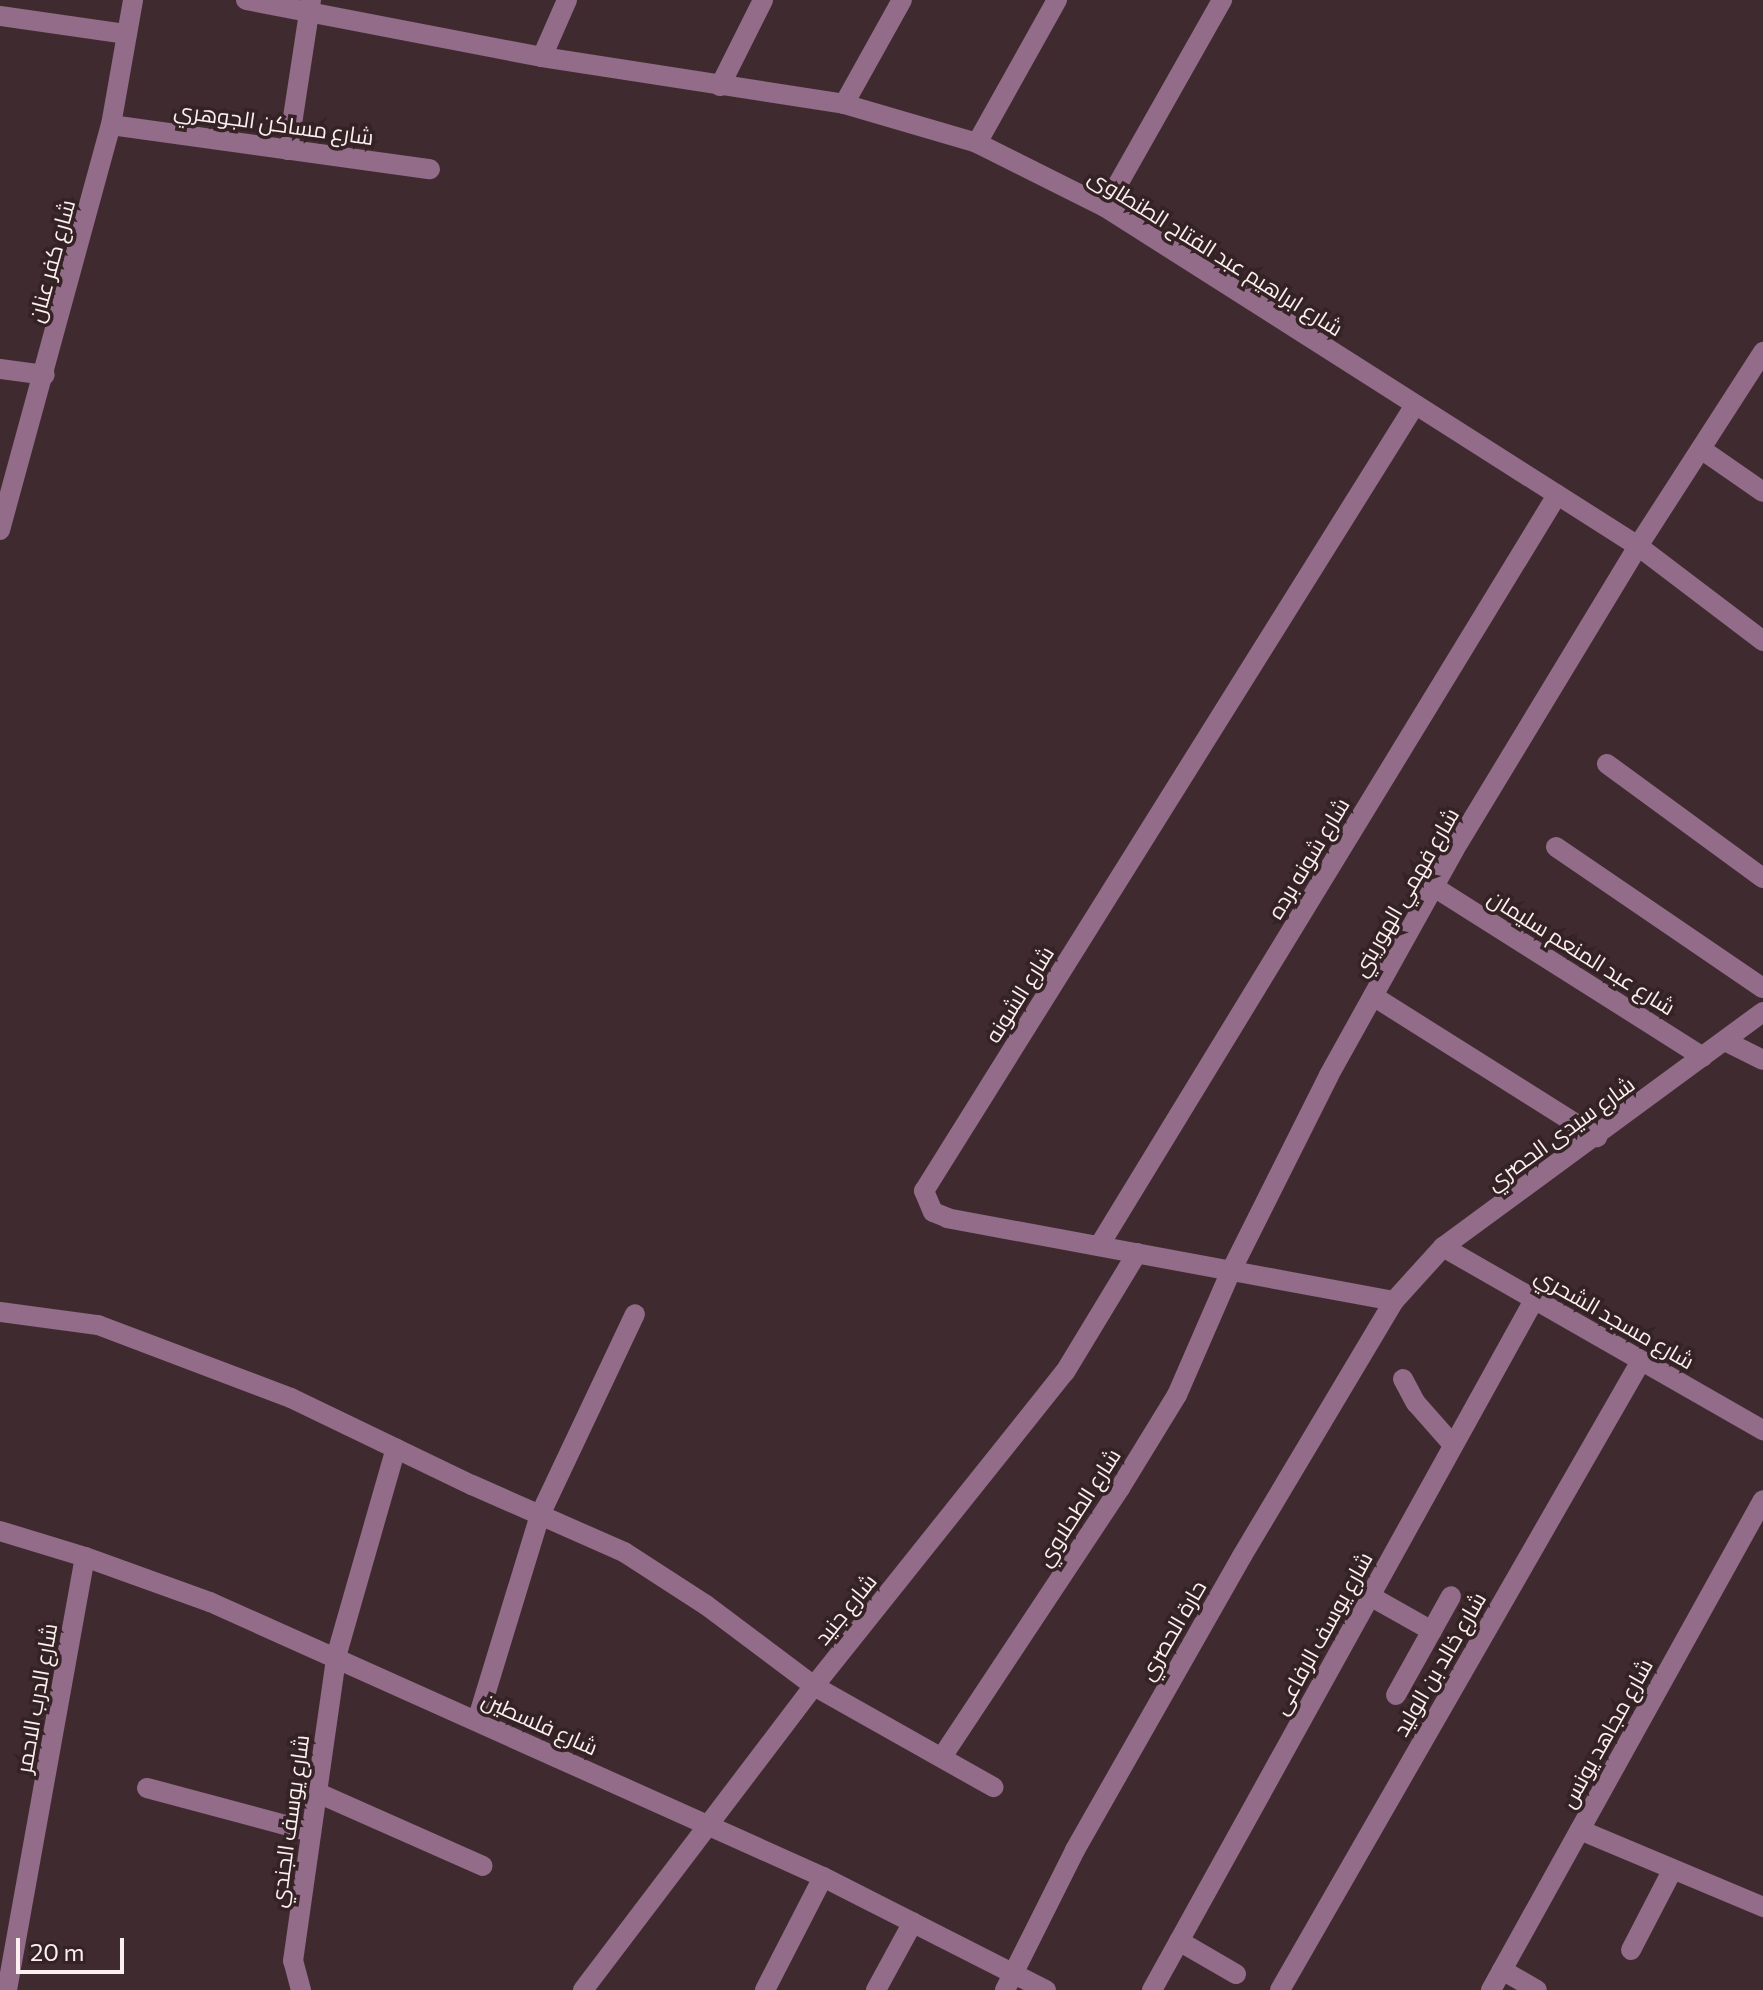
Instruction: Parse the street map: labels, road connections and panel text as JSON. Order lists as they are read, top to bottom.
{
  "streets": {
    "street": [
      "شارع مساكن الجوهري",
      "شارع ابراهيم عبد الفتاح الطنطاوى",
      "شارع كفر عنان",
      "شارع شونه برده",
      "شارع فهمي الهوريني",
      "شارع عبد المنعم سليمان",
      "شارع الشونه",
      "شارع سيدى الحصري",
      "شارع مسجد الشحري",
      "شارع الطحلاوي",
      "شارع جنيد",
      "حارة الحصري",
      "شارع يوسف الرفاعى",
      "شارع خالد بن الوليد",
      "شارع الدرب الاحمر",
      "شارع فلسطين",
      "شارع مجاهد يونس",
      "شارع يوسف الجندي"
    ]
  },
  "crossings": [
    ["شارع مساكن الجوهري", "شارع كفر عنان"],
    ["شارع ابراهيم عبد الفتاح الطنطاوى", "شارع شونه برده"],
    ["شارع ابراهيم عبد الفتاح الطنطاوى", "شارع فهمي الهوريني"],
    ["شارع ابراهيم عبد الفتاح الطنطاوى", "شارع الشونه"],
    ["شارع شونه برده", "شارع الشونه"],
    ["شارع فهمي الهوريني", "شارع عبد المنعم سليمان"],
    ["شارع فهمي الهوريني", "شارع الشونه"],
    ["شارع فهمي الهوريني", "شارع الطحلاوي"],
    ["شارع عبد المنعم سليمان", "شارع سيدى الحصري"],
    ["شارع الشونه", "شارع سيدى الحصري"],
    ["شارع الشونه", "شارع الطحلاوي"],
    ["شارع الشونه", "شارع جنيد"],
    ["شارع الشونه", "حارة الحصري"],
    ["شارع سيدى الحصري", "شارع مسجد الشحري"],
    ["شارع سيدى الحصري", "حارة الحصري"],
    ["شارع مسجد الشحري", "شارع يوسف الرفاعى"],
    ["شارع مسجد الشحري", "شارع خالد بن الوليد"],
    ["شارع جنيد", "شارع فلسطين"],
    ["حارة الحصري", "شارع فلسطين"],
    ["شارع الدرب الاحمر", "شارع فلسطين"],
    ["شارع فلسطين", "شارع يوسف الجندي"]
  ],
  "scale_bar": "20 m"
}
